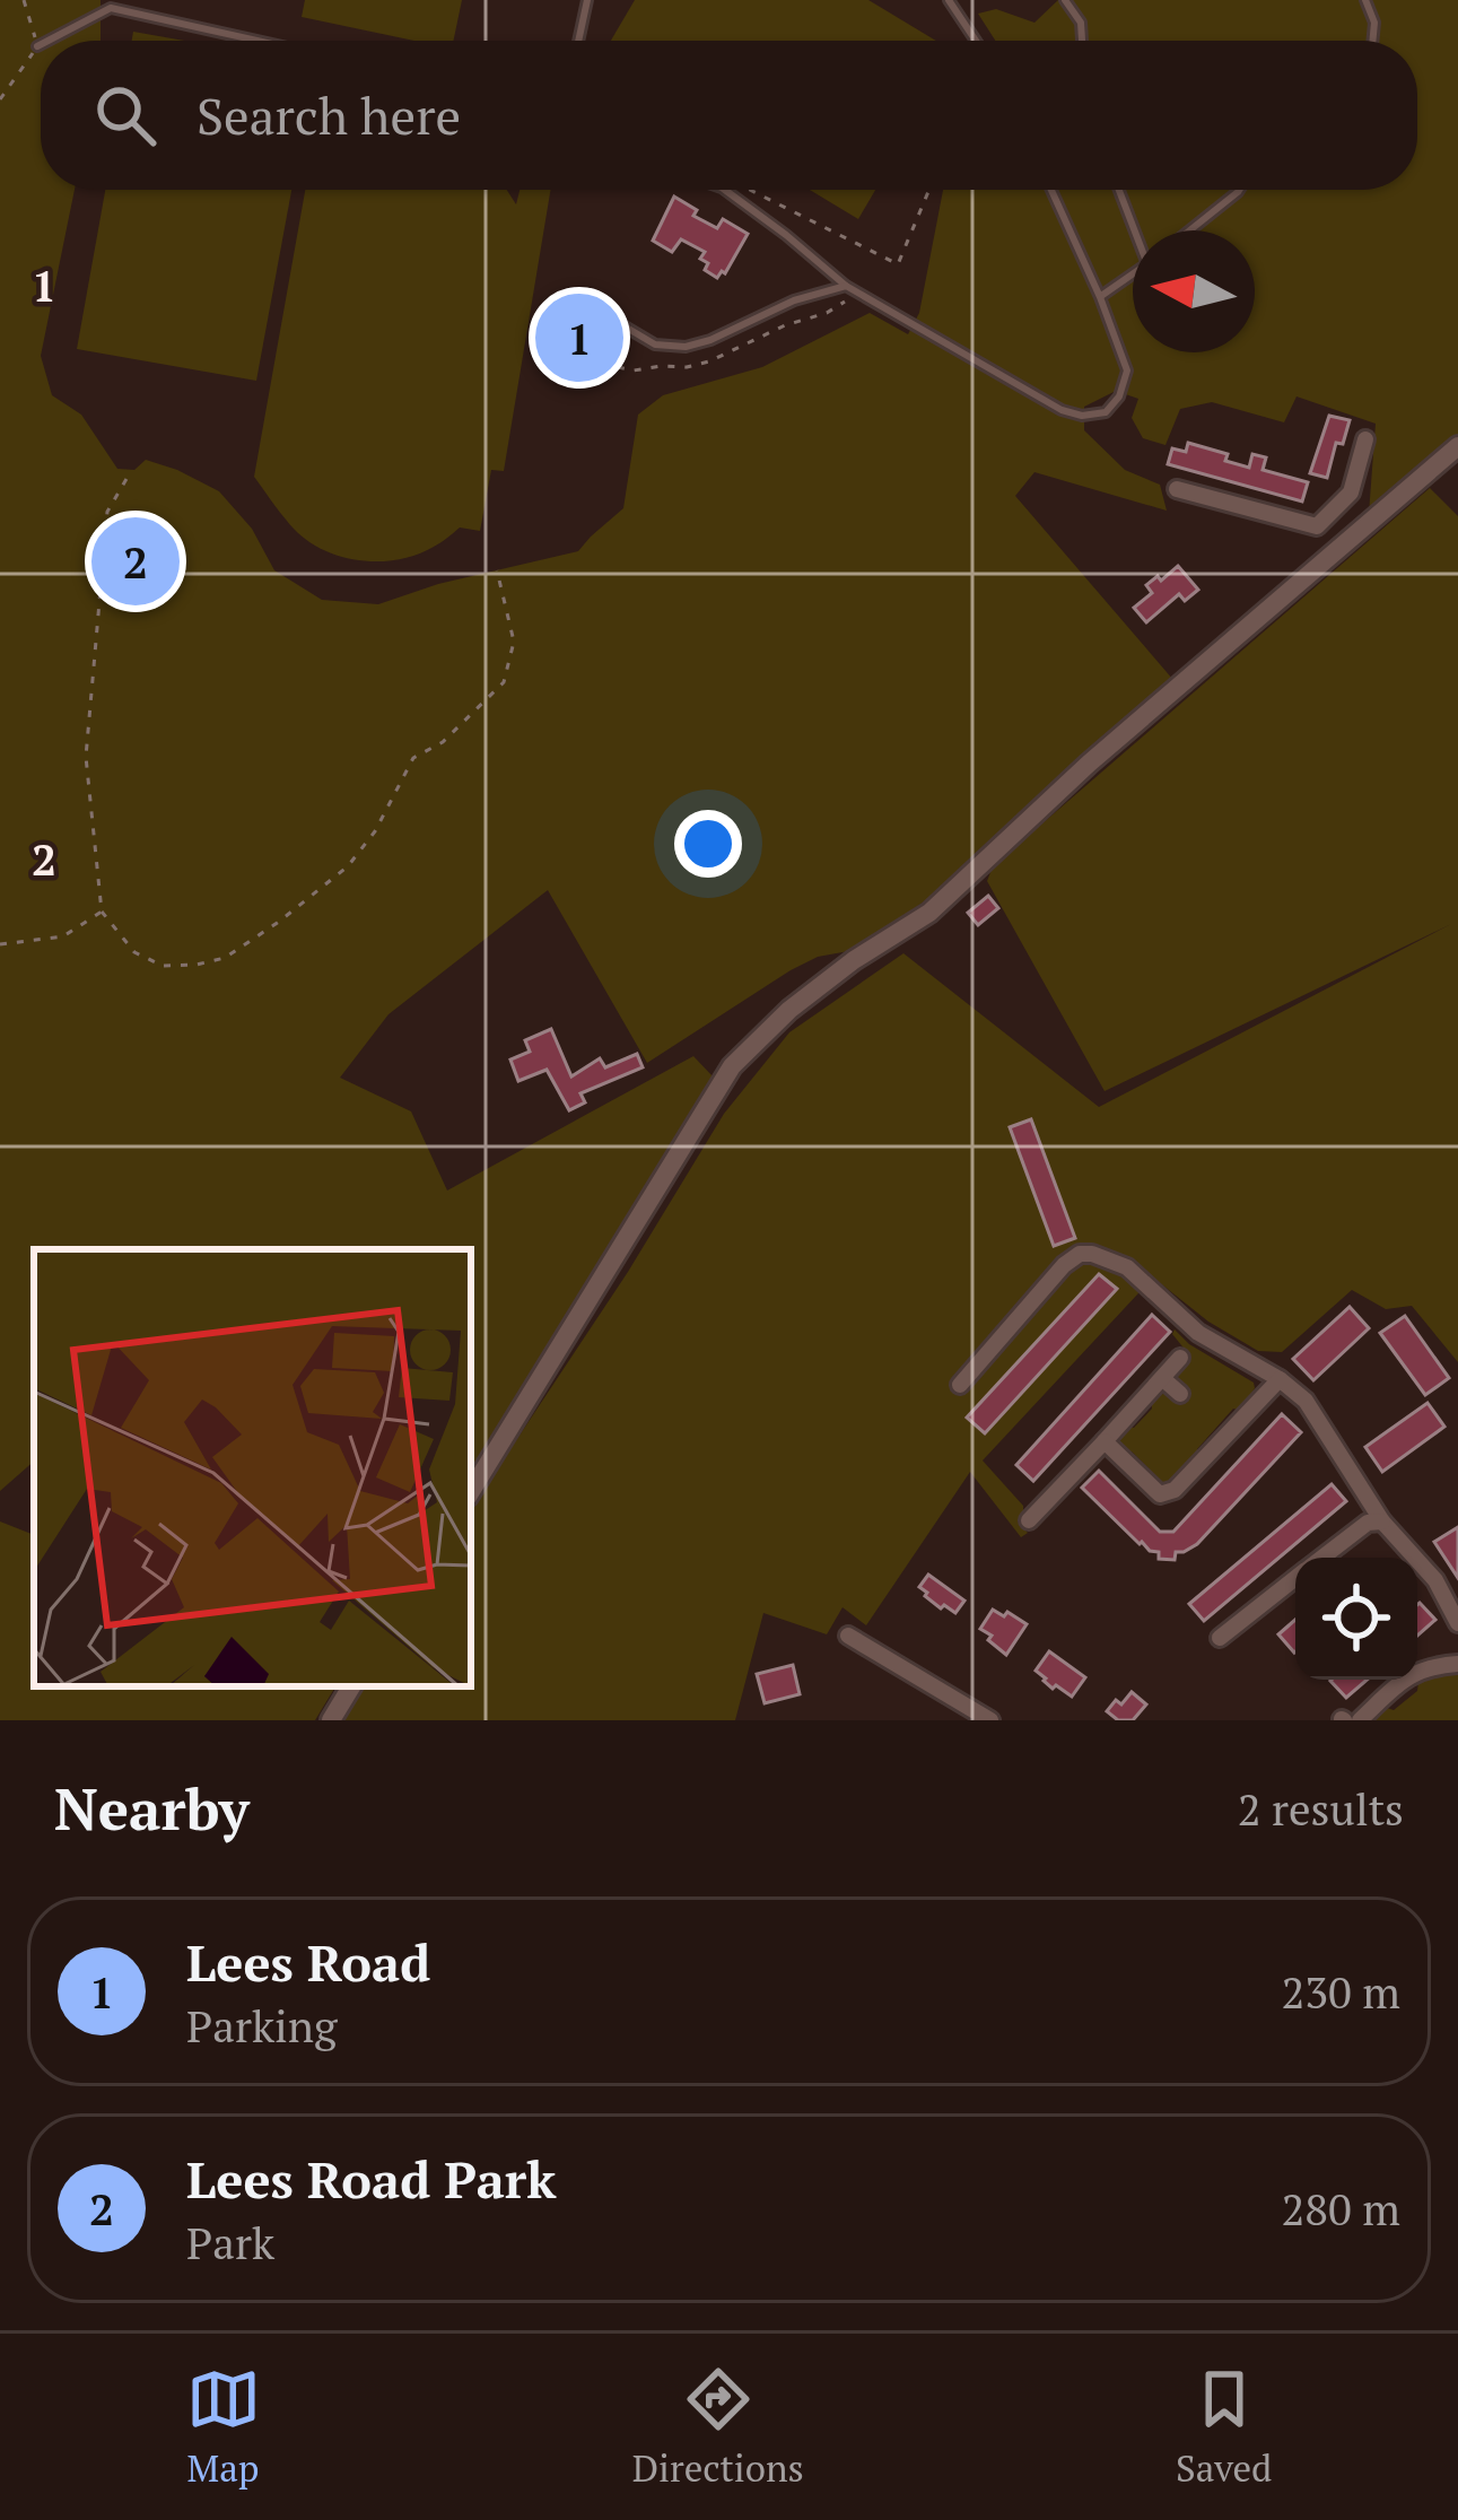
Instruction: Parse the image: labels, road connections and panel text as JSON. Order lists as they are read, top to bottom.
{
  "north": "left",
  "page": {
    "search": "Search here",
    "pins": ["1", "2"],
    "heading": ["Nearby", "2 results"],
    "list": [
      {
        "mark": "1",
        "name": "Lees Road",
        "note": "Parking",
        "value": "230 m"
      },
      {
        "mark": "2",
        "name": "Lees Road Park",
        "note": "Park",
        "value": "280 m"
      }
    ],
    "nav": ["Map", "Directions", "Saved"]
  },
  "grid": {
    "rows": ["1", "2"]
  }
}
